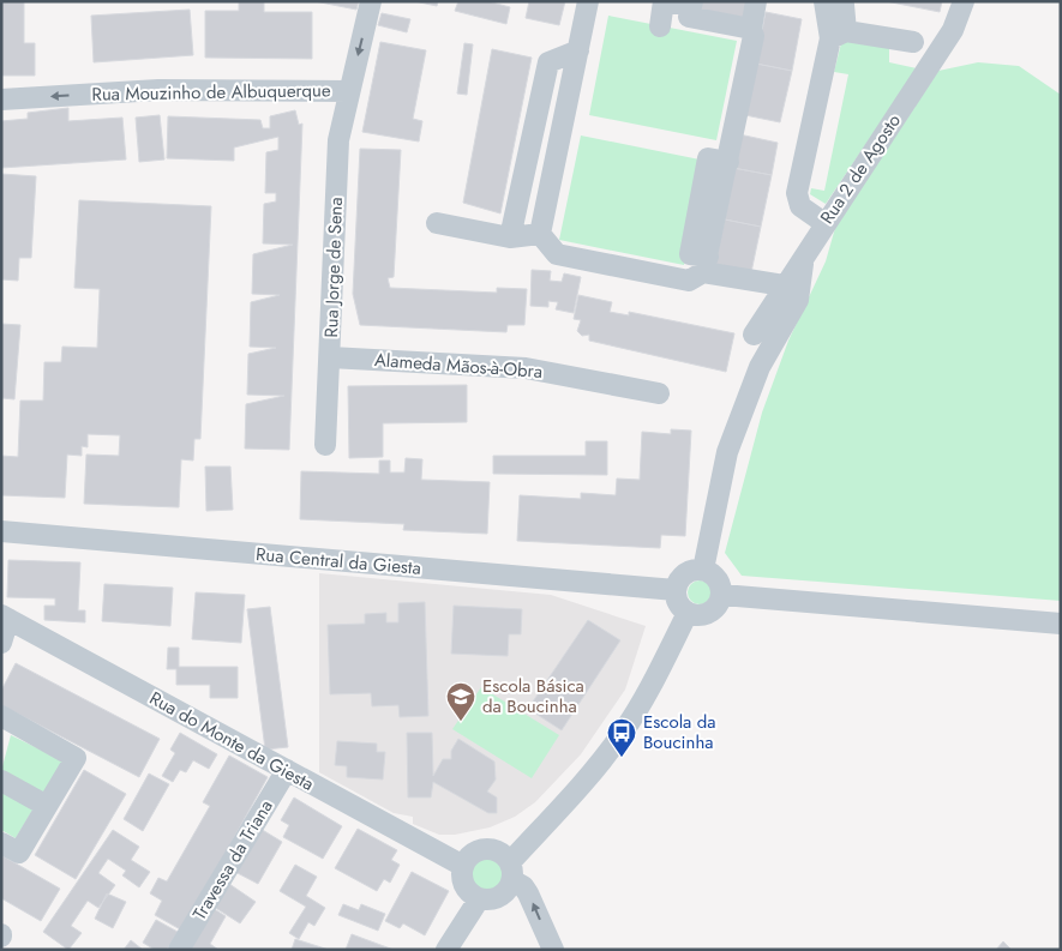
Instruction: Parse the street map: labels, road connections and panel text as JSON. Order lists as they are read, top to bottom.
{
  "streets": {
    "street": [
      "Rua Mouzinho de Albuquerque",
      "Rua 2 de Agosto",
      "Rua Jorge de Sena",
      "Alameda Mãos-à-Obra",
      "Rua Central da Giesta",
      "Rua do Monte da Giesta",
      "Travessa da Triana"
    ]
  },
  "crossings": [
    ["Rua Mouzinho de Albuquerque", "Rua Jorge de Sena"],
    ["Rua Jorge de Sena", "Alameda Mãos-à-Obra"],
    ["Rua do Monte da Giesta", "Travessa da Triana"]
  ],
  "one_way": ["Rua Mouzinho de Albuquerque"],
  "places": {
    "school or university": ["Escola Básica da Boucinha"],
    "bus stop": ["Escola da Boucinha"]
  }
}
